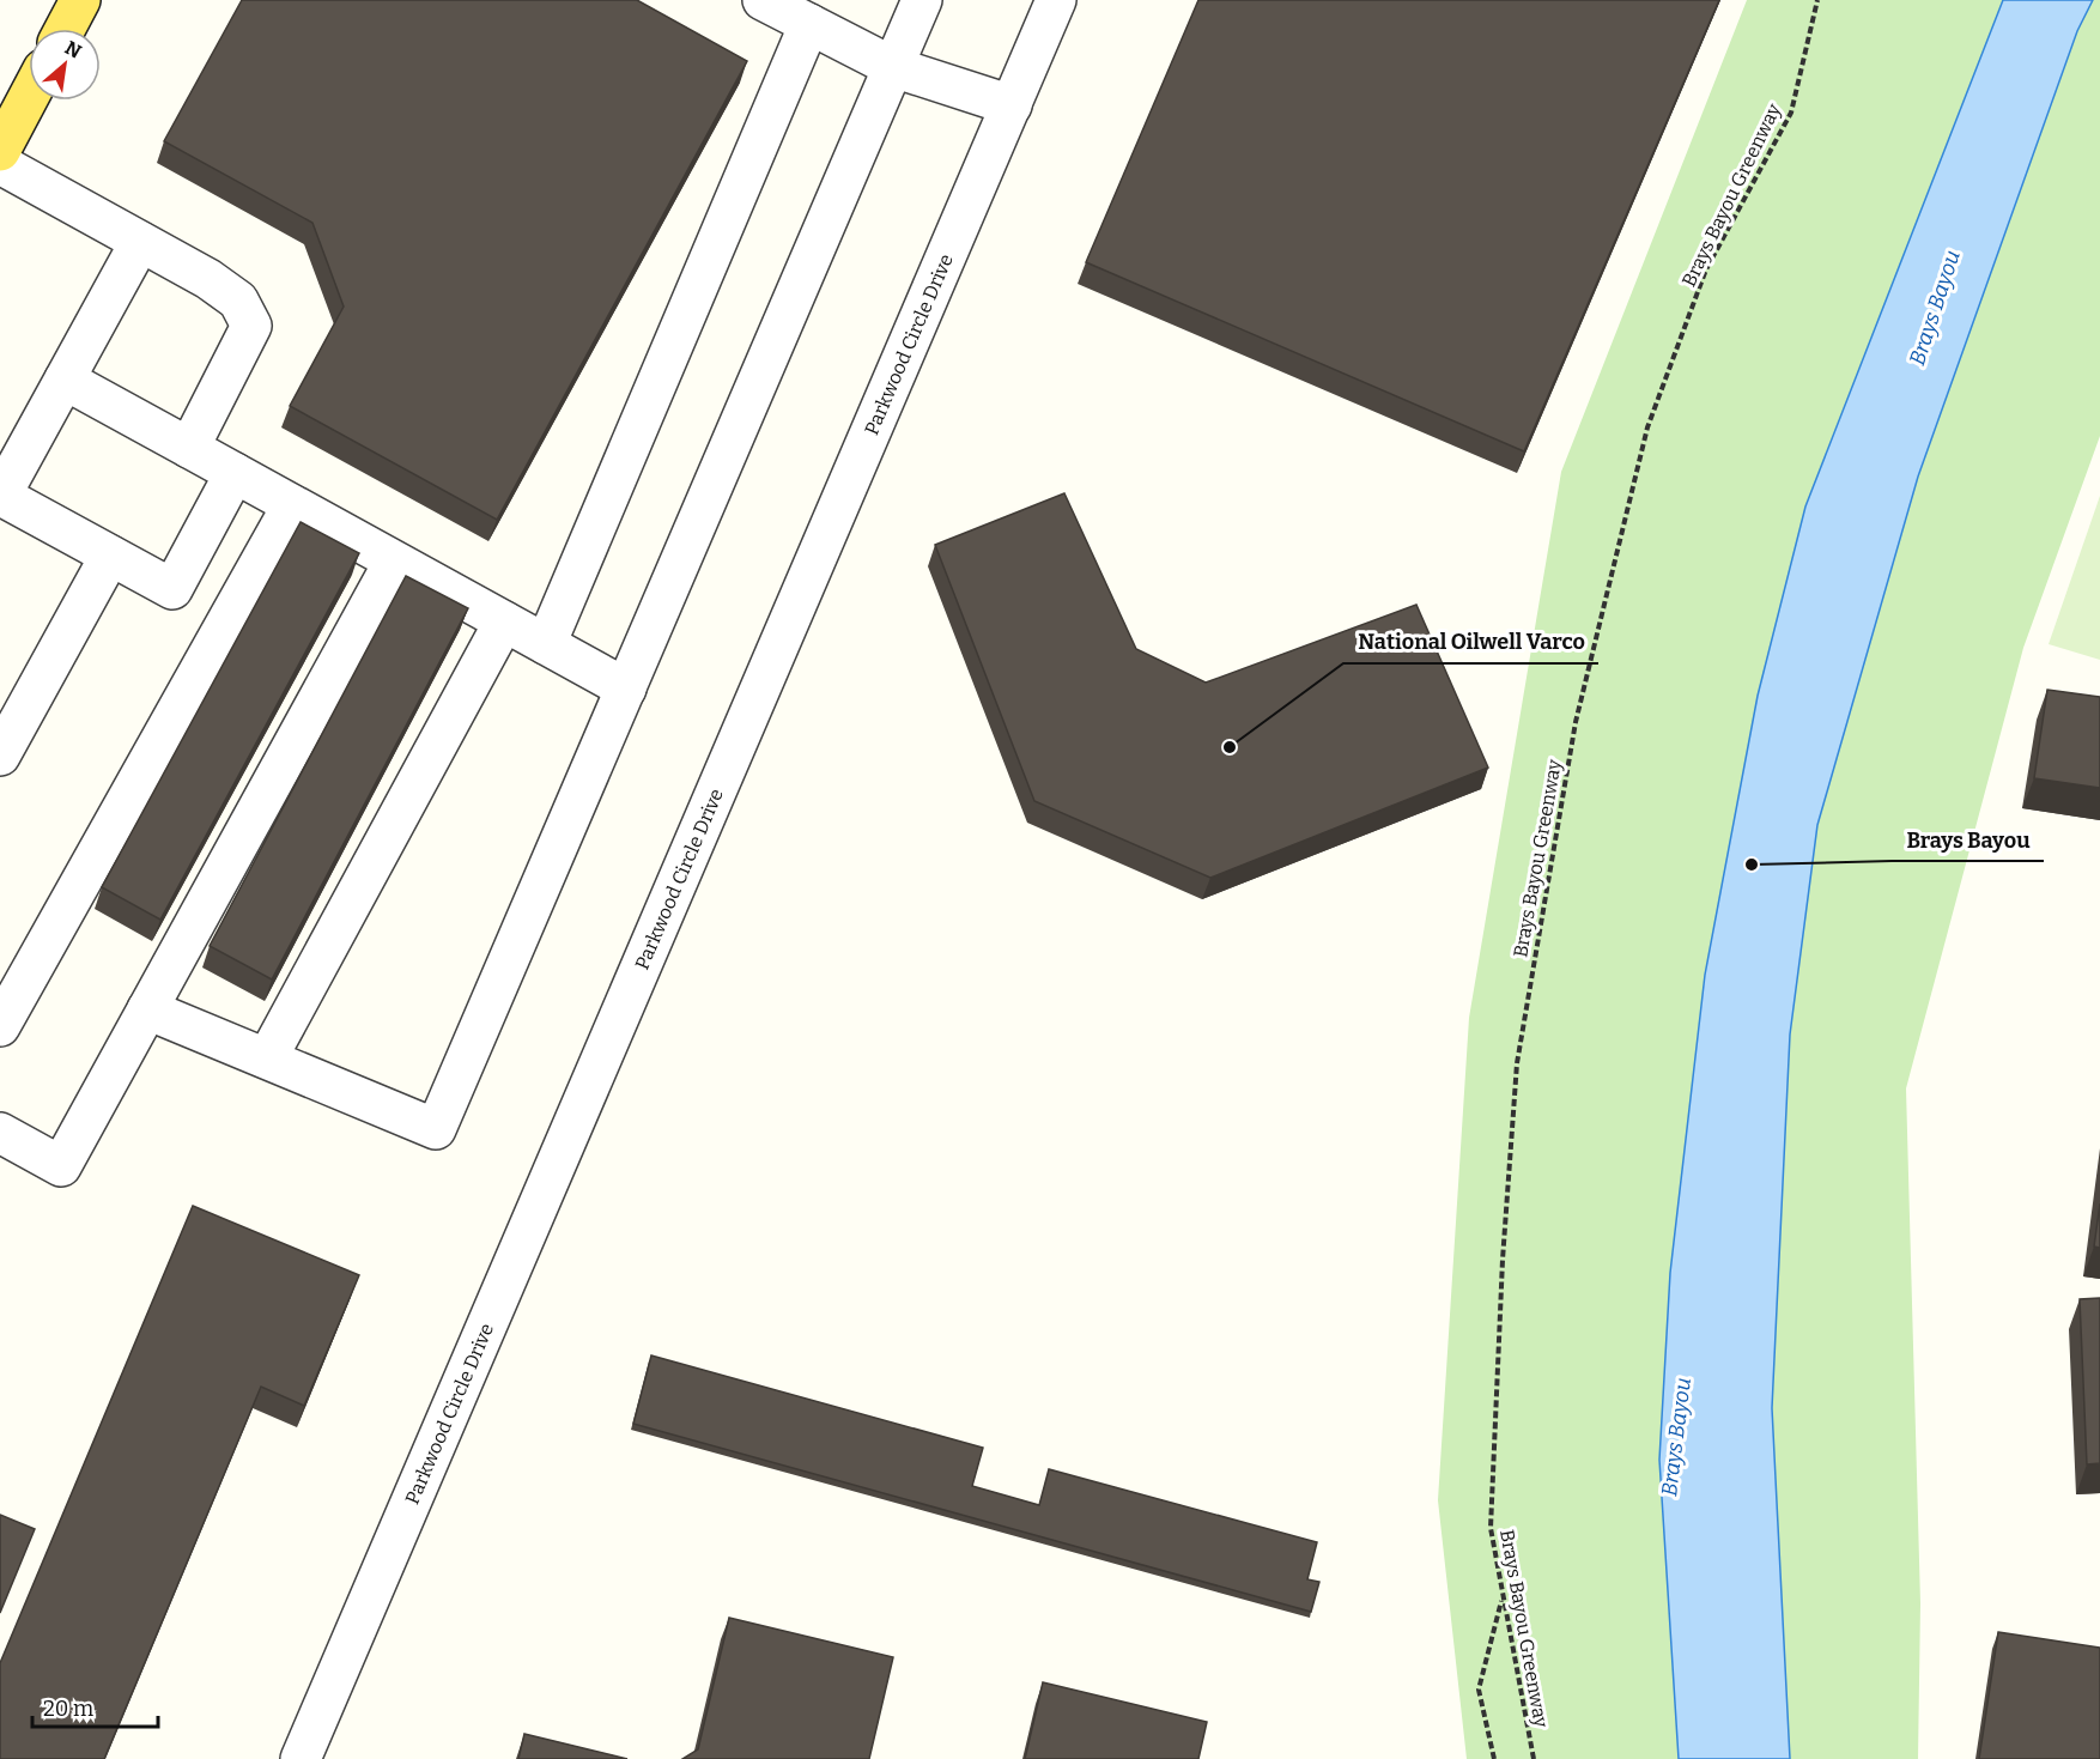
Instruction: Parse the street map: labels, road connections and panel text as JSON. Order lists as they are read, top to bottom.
{
  "streets": {
    "street": ["Parkwood Circle Drive"],
    "path": ["Brays Bayou Greenway"]
  },
  "water": ["Brays Bayou"],
  "places": ["National Oilwell Varco", "Brays Bayou"],
  "scale_bar": "20 m",
  "north": "top right"
}
